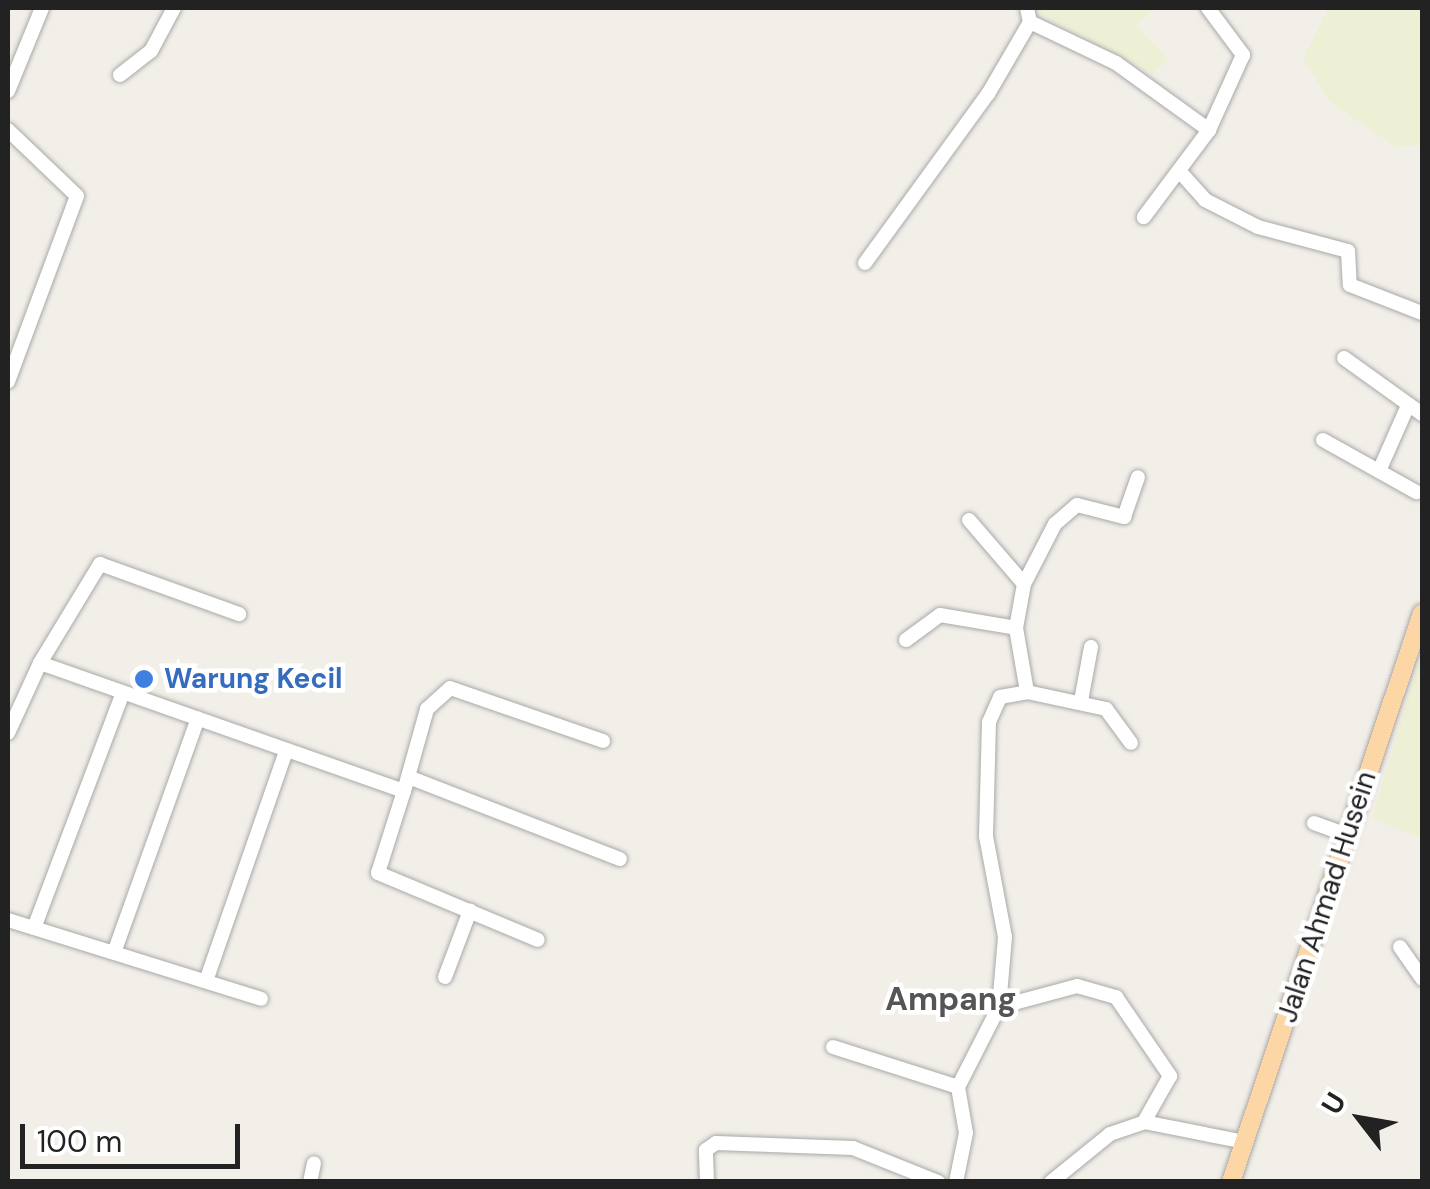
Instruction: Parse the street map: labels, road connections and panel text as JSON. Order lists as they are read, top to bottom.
{
  "streets": {
    "main road": ["Jalan Ahmad Husein"]
  },
  "districts": ["Ampang"],
  "places": ["Warung Kecil"],
  "scale_bar": "100 m",
  "north": "top left"
}
